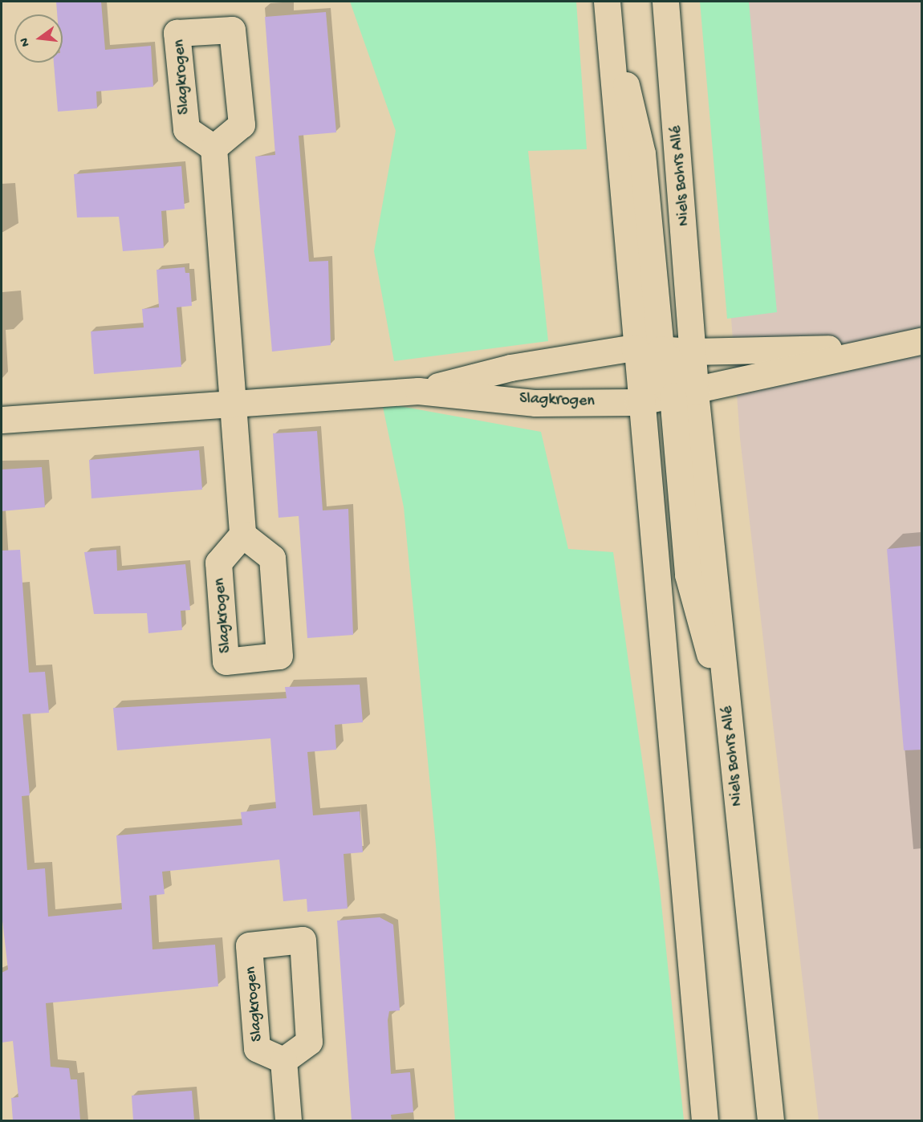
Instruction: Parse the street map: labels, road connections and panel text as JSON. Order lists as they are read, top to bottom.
{
  "streets": {
    "street": ["Slagkrogen", "Niels Bohrs Allé"]
  },
  "north": "left"
}
